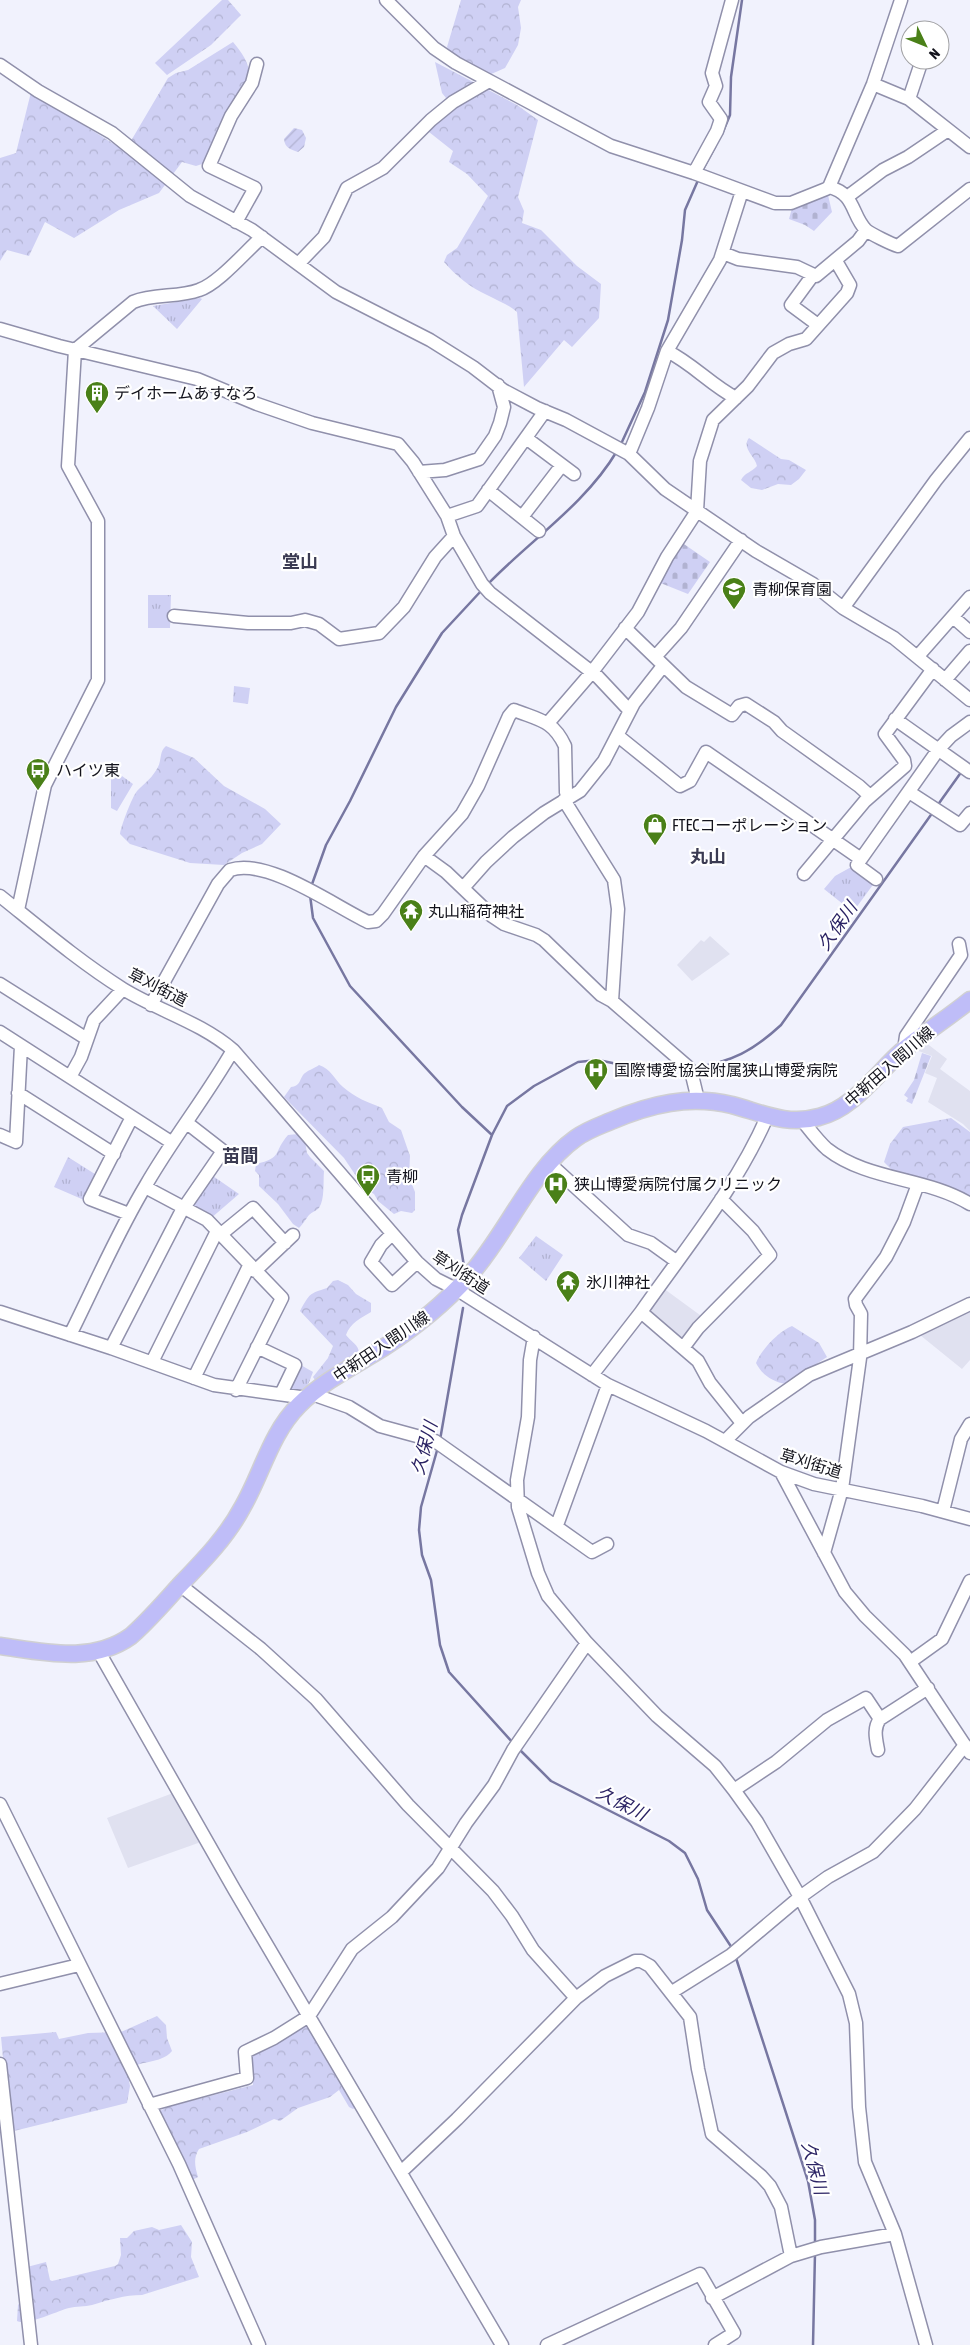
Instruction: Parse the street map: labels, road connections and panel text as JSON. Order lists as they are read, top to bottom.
{
  "streets": {
    "main road": ["中新田入間川線"],
    "street": ["草刈街道"]
  },
  "crossings": [
    ["草刈街道", "中新田入間川線"]
  ],
  "districts": ["堂山", "丸山", "苗間"],
  "water": ["久保川"],
  "places": {
    "building": ["デイホームあすなろ"],
    "school or university": ["青柳保育園"],
    "bus stop": ["ハイツ東", "青柳"],
    "shop": ["FTECコーポレーション"],
    "temple": ["丸山稲荷神社", "氷川神社"],
    "hospital": ["国際博愛協会附属狭山博愛病院", "狭山博愛病院付属クリニック"]
  },
  "north": "bottom right"
}
